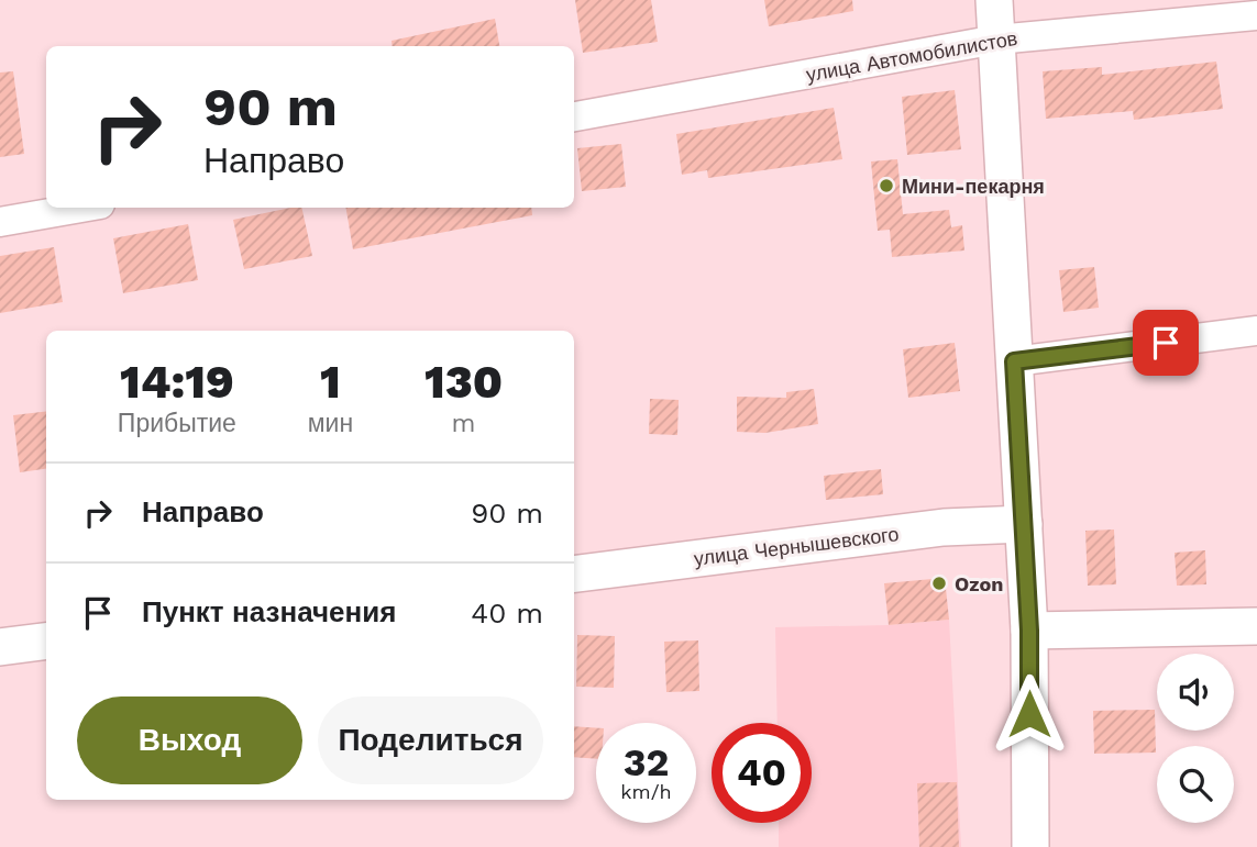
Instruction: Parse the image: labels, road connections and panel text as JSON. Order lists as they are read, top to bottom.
{
  "streets": {
    "street": ["улица Автомобилистов", "улица Чернышевского"]
  },
  "places": ["Мини-пекарня", "Ozon"],
  "page": {
    "turn": ["90 m", "Направо"],
    "eta": [
      "14:19",
      "Прибытие",
      "1",
      "мин",
      "130",
      "m"
    ],
    "list": [
      {
        "name": "Направо",
        "value": "90 m"
      },
      {
        "name": "Пункт назначения",
        "value": "40 m"
      }
    ],
    "buttons": ["Выход", "Поделиться"],
    "speed": "32 km/h",
    "limit": "40"
  }
}
